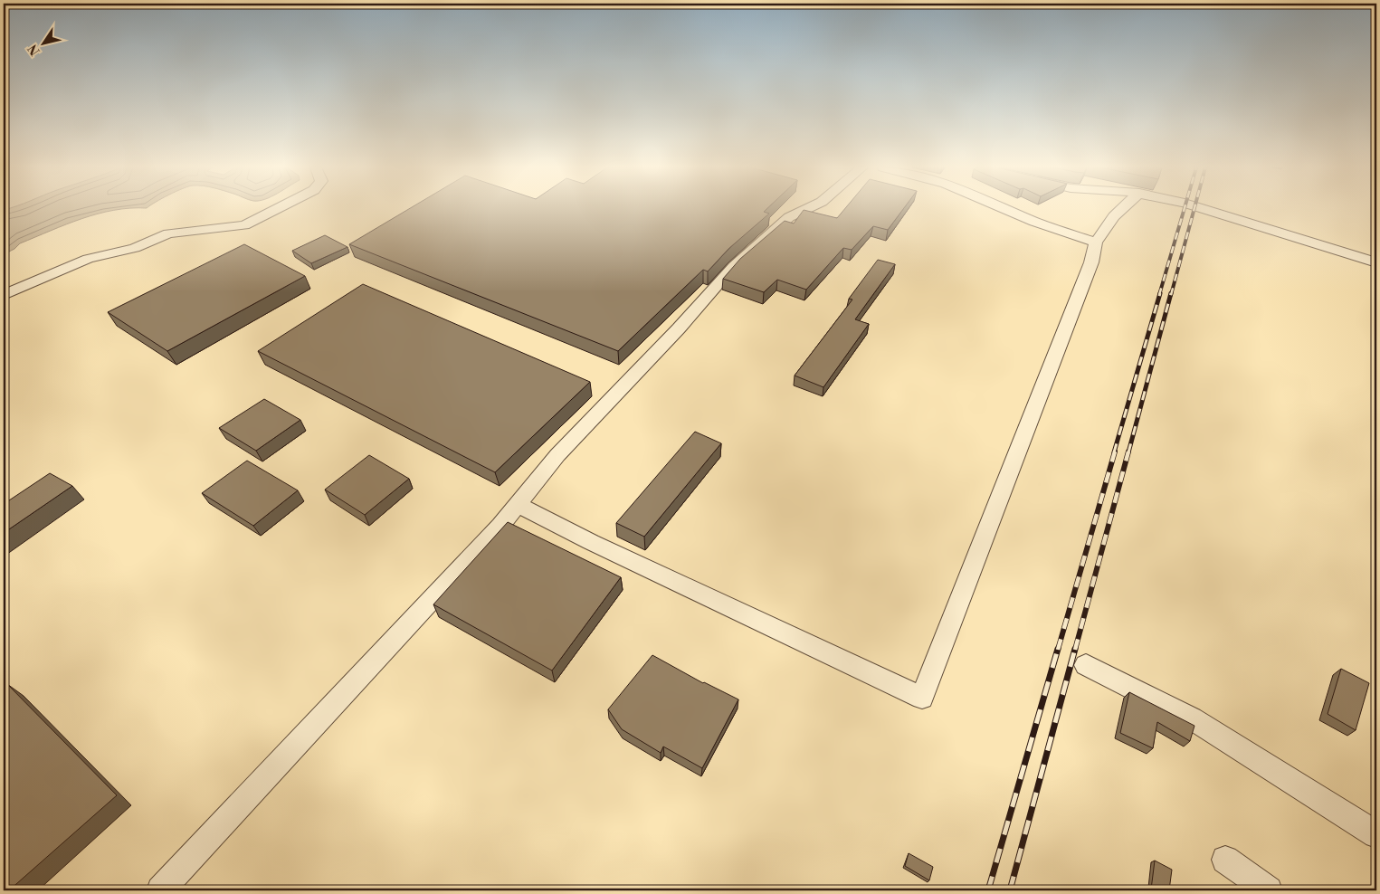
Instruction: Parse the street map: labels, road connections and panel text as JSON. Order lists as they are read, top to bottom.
{
  "north": "bottom left"
}
